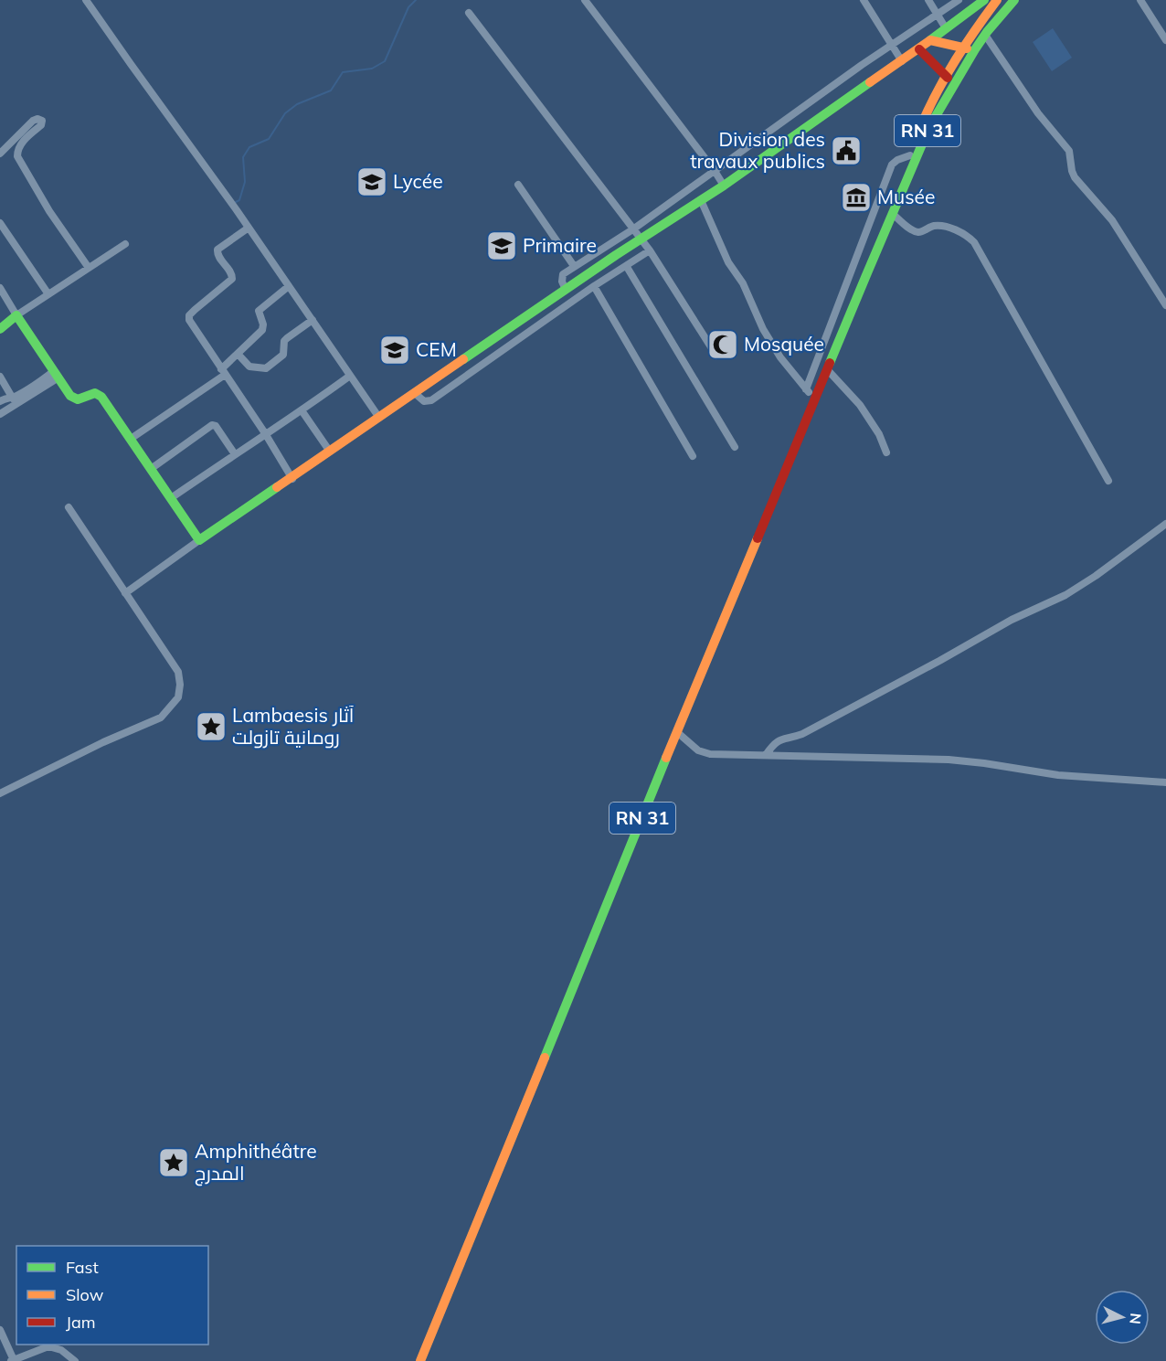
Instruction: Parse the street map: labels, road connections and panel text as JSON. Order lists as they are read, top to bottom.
{
  "streets": {
    "main road": ["RN 31"]
  },
  "places": {
    "public building": ["Division des travaux publics"],
    "school or university": ["Lycée", "Primaire", "CEM"],
    "museum": ["Musée"],
    "mosque": ["Mosquée"],
    "place": ["Lambaesis آثار رومانية تازولت", "Amphithéâtre المدرج"]
  },
  "legend": ["Fast", "Slow", "Jam"],
  "north": "right"
}
